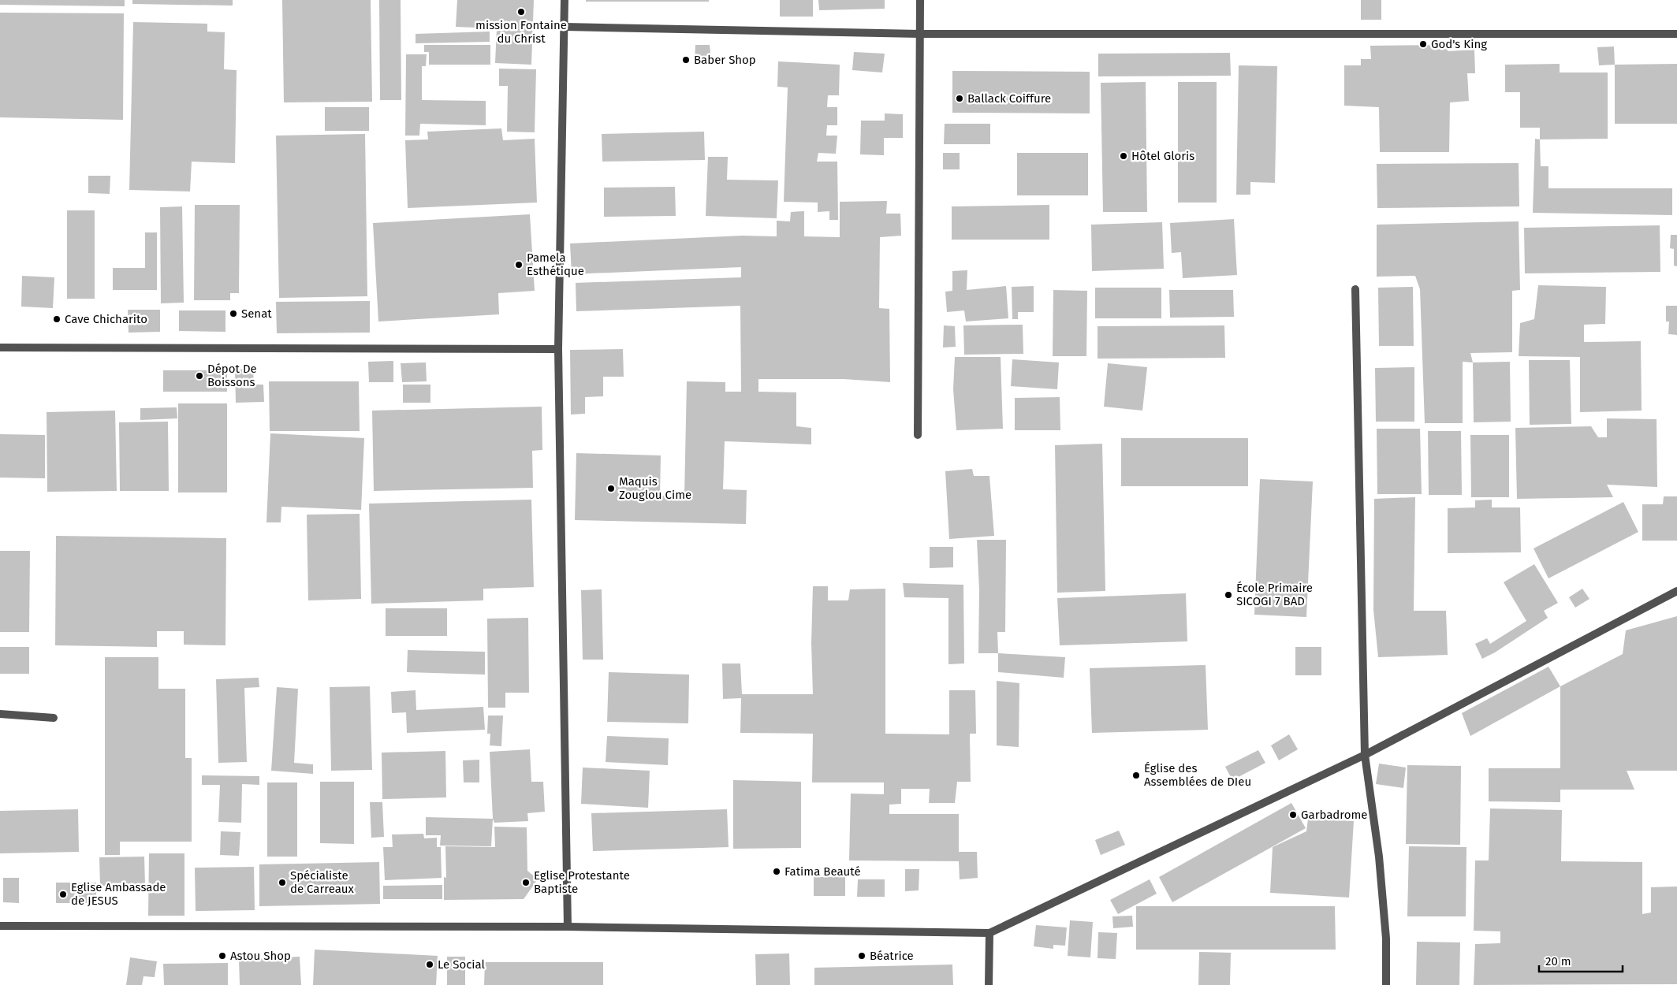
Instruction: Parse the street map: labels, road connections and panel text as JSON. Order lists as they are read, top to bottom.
{
  "places": [
    "mission Fontaine du Christ",
    "God's King",
    "Baber Shop",
    "Ballack Coiffure",
    "Hôtel Gloris",
    "Pamela Esthétique",
    "Senat",
    "Cave Chicharito",
    "Dépot De Boissons",
    "Maquis Zouglou Cime",
    "École Primaire SICOGI 7 BAD",
    "Église des Assemblées de DIeu",
    "Garbadrome",
    "Fatima Beauté",
    "Spécialiste de Carreaux",
    "Eglise Protestante Baptiste",
    "Eglise Ambassade de JESUS",
    "Astou Shop",
    "Béatrice",
    "Le Social"
  ],
  "scale_bar": "20 m"
}
